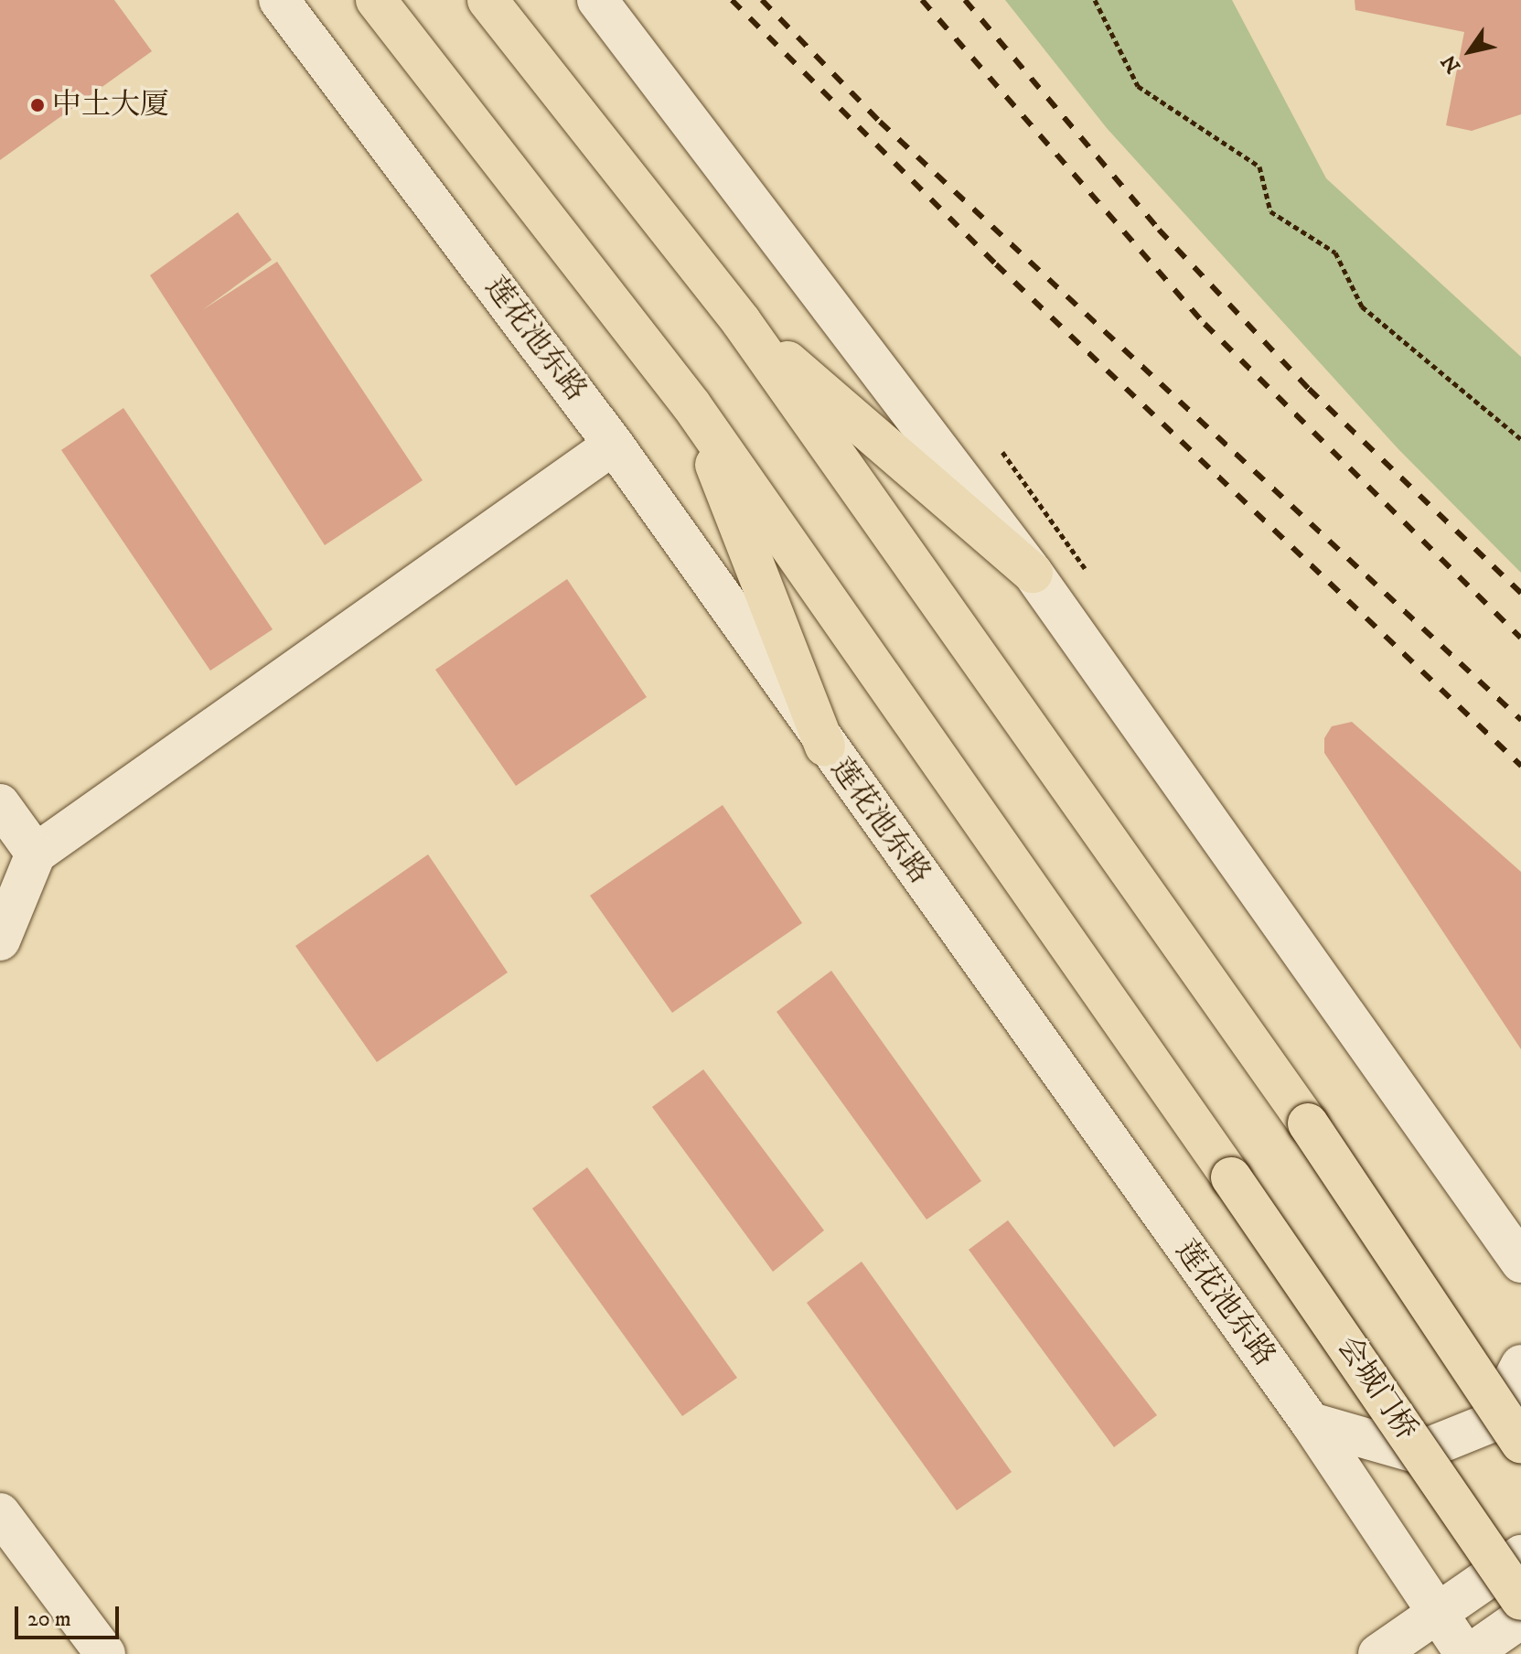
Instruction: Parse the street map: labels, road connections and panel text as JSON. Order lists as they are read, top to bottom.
{
  "streets": {
    "highway": ["会城门桥"],
    "street": ["莲花池东路"]
  },
  "places": ["中土大厦"],
  "scale_bar": "20 m",
  "north": "bottom left"
}
